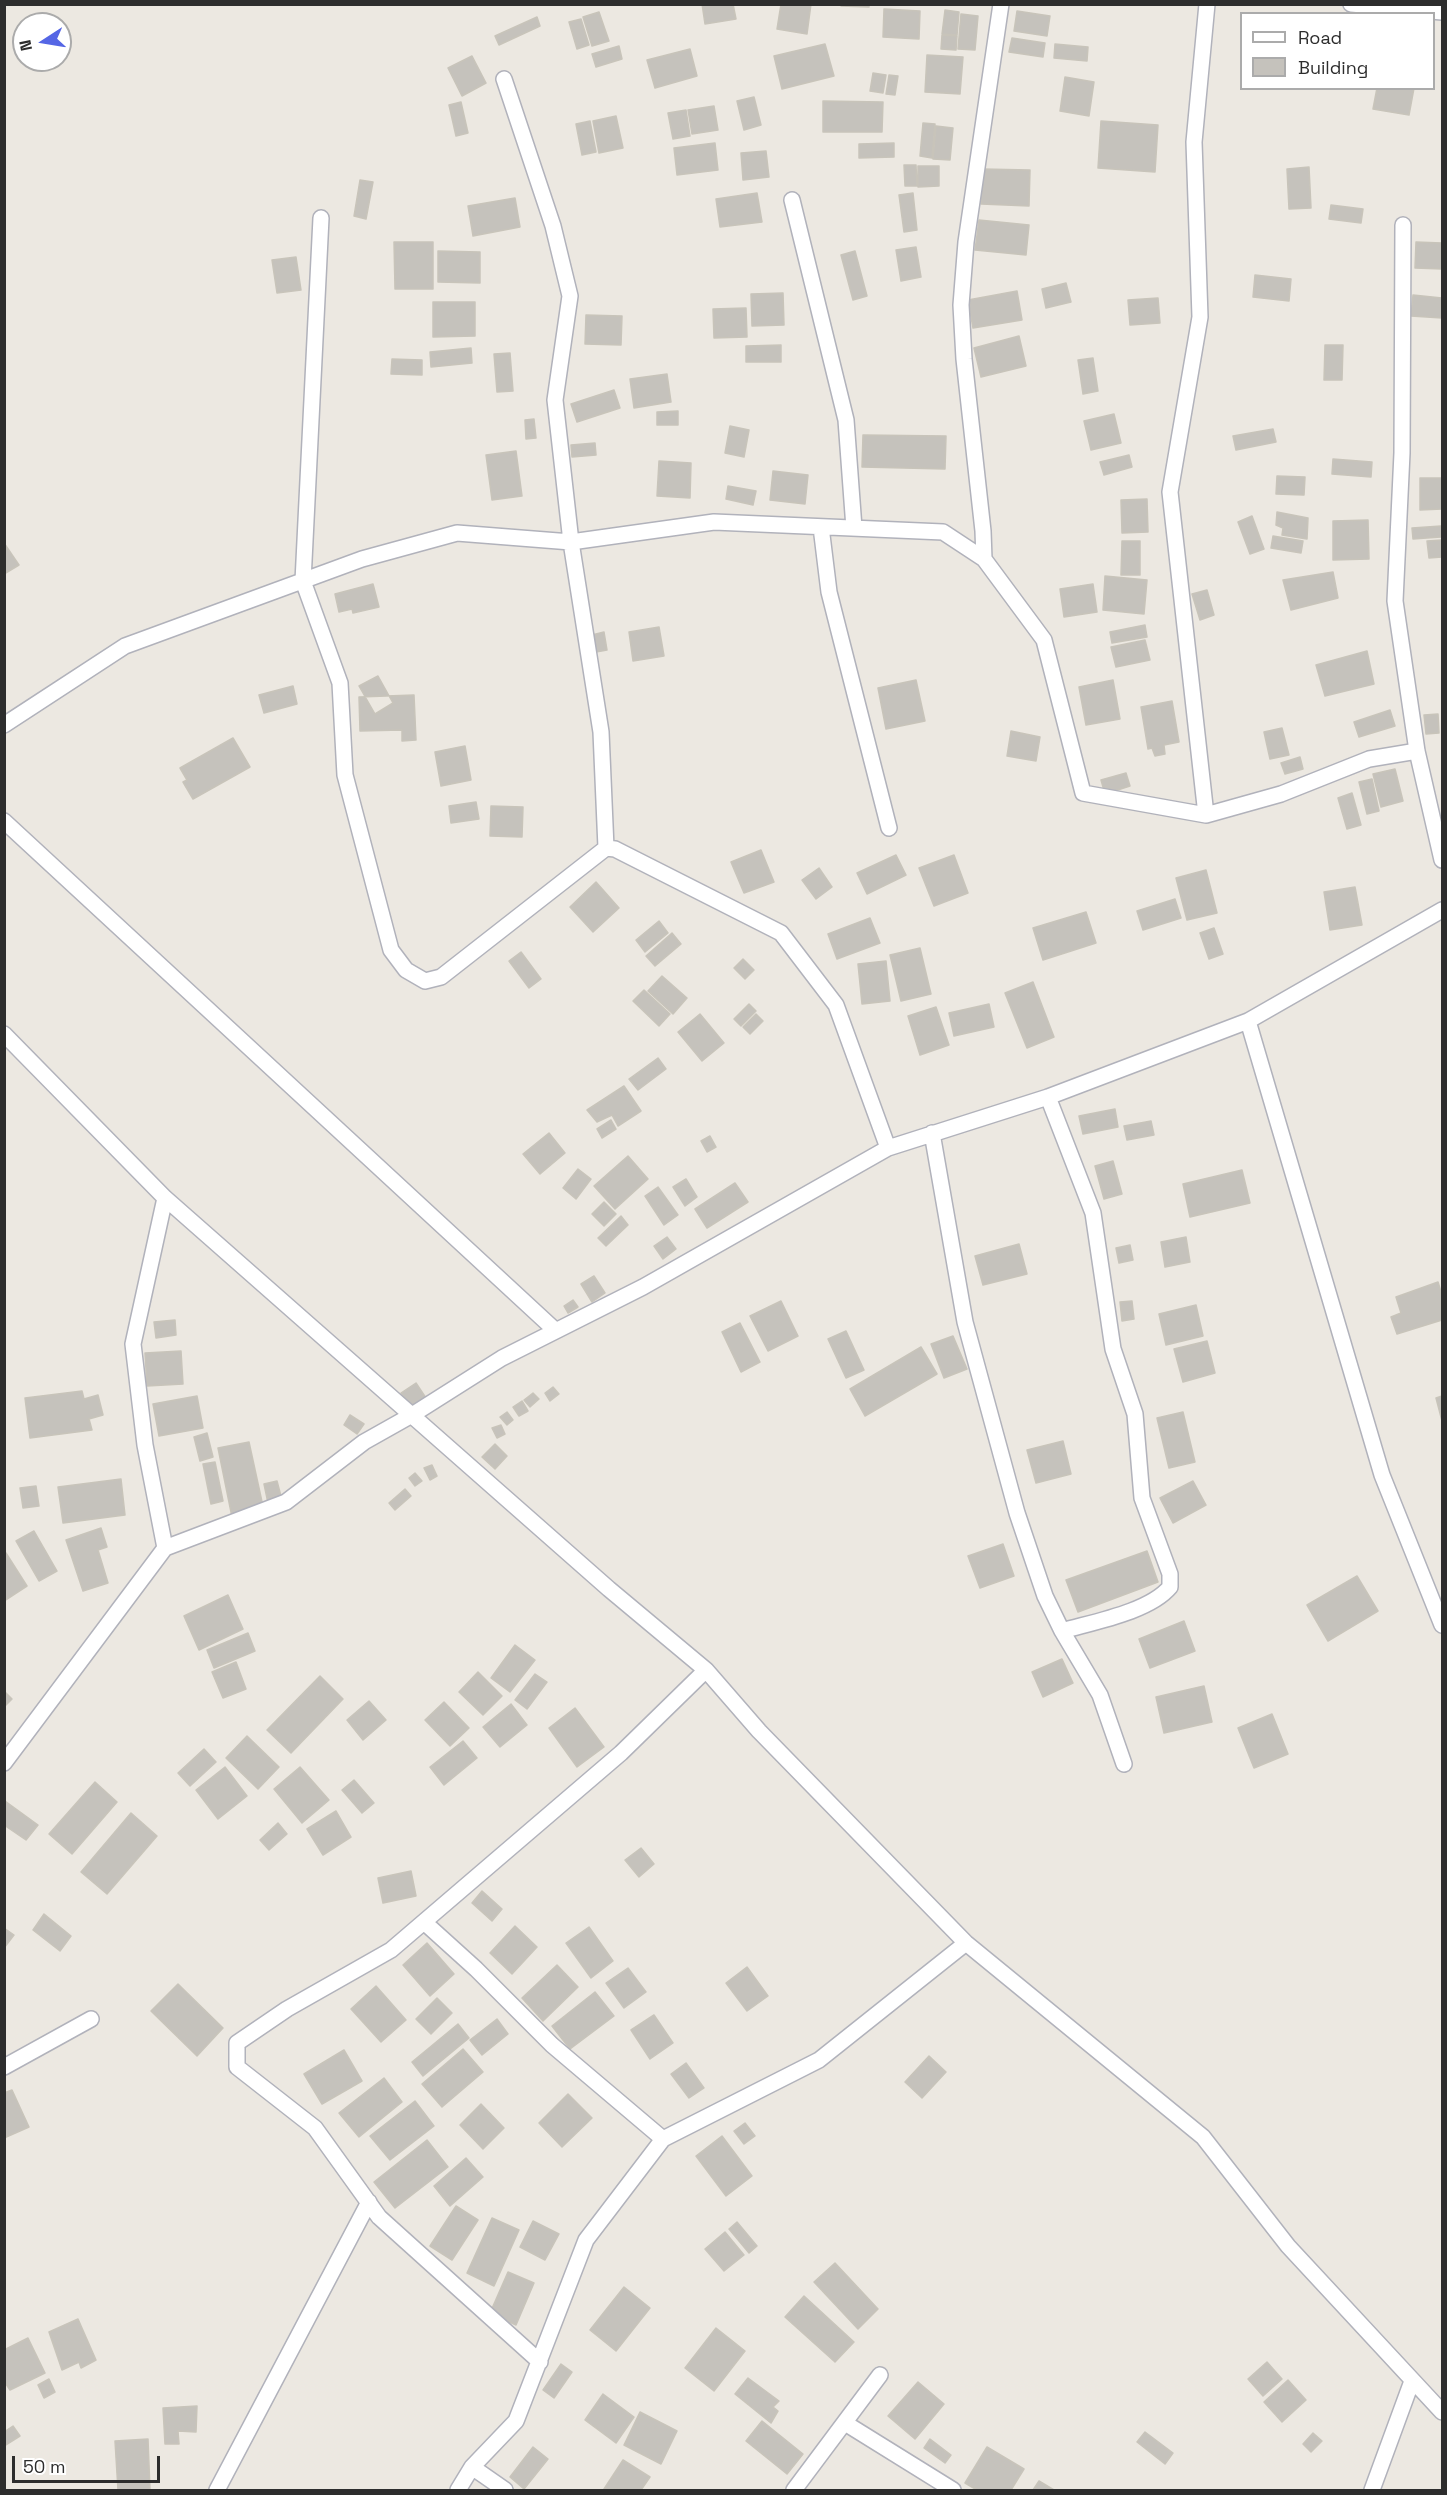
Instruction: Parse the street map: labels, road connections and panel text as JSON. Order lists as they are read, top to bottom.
{
  "legend": ["Road", "Building"],
  "scale_bar": "50 m",
  "north": "left"
}
